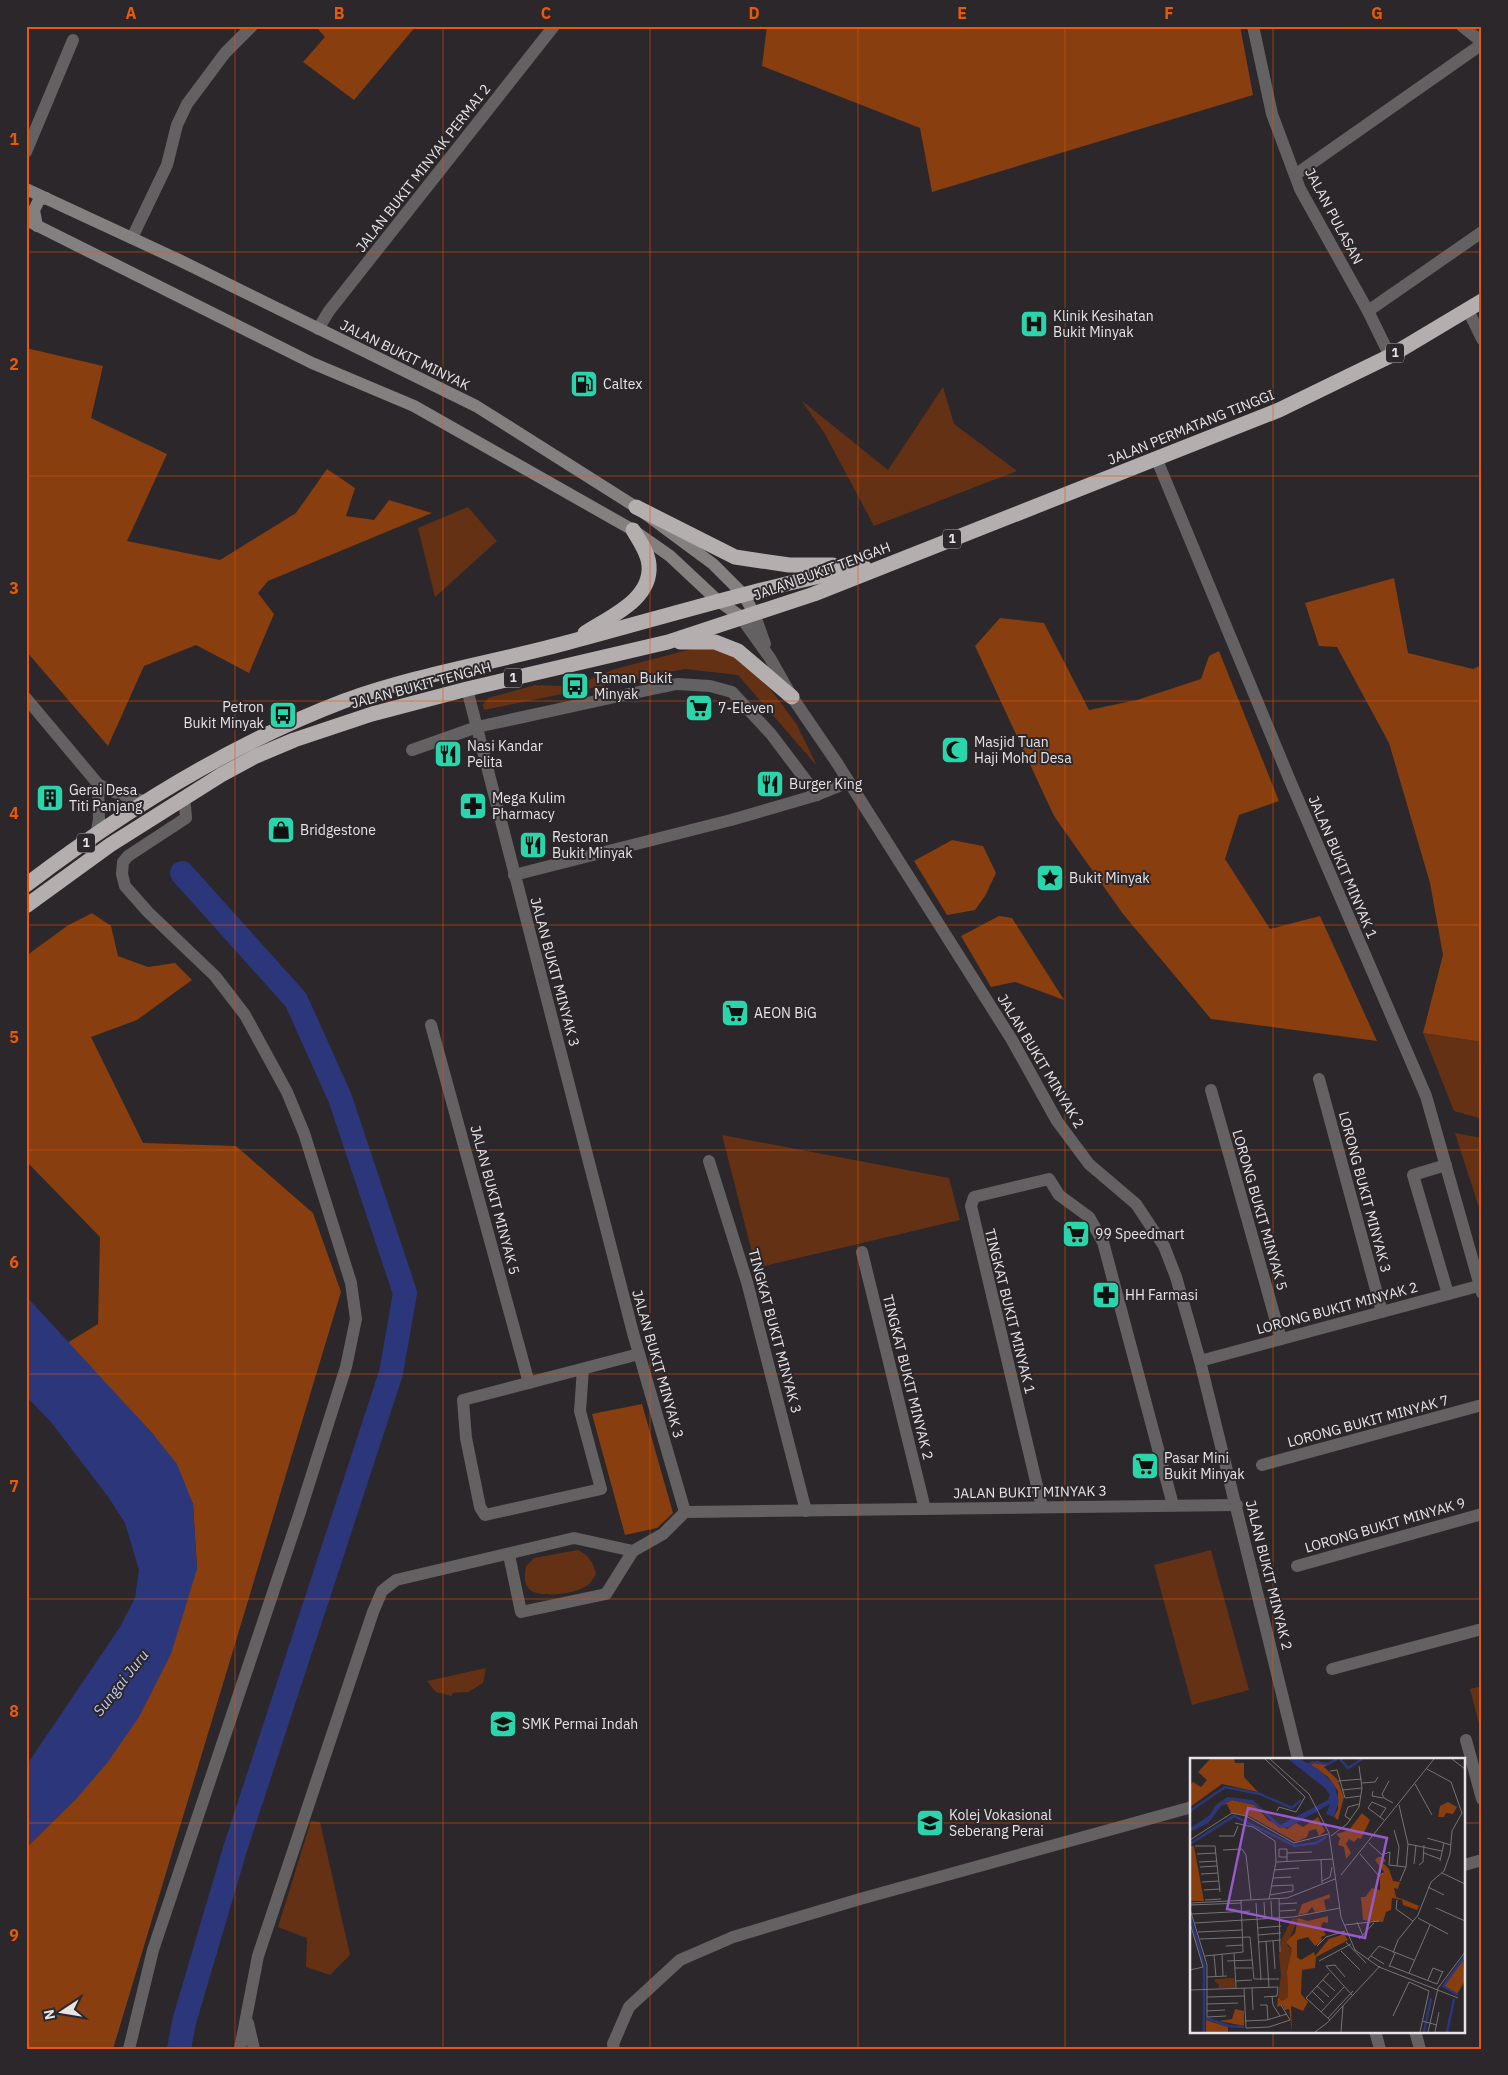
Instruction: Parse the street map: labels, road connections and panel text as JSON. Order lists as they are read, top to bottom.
{
  "streets": {
    "highway": ["1", "JALAN PERMATANG TINGGI", "JALAN BUKIT TENGAH"],
    "main road": ["JALAN BUKIT MINYAK"],
    "street": [
      "JALAN BUKIT MINYAK PERMAI 2",
      "JALAN PULASAN",
      "JALAN BUKIT MINYAK 1",
      "JALAN BUKIT MINYAK 3",
      "JALAN BUKIT MINYAK 2",
      "LORONG BUKIT MINYAK 3",
      "JALAN BUKIT MINYAK 5",
      "LORONG BUKIT MINYAK 5",
      "LORONG BUKIT MINYAK 2",
      "TINGKAT BUKIT MINYAK 1",
      "TINGKAT BUKIT MINYAK 3",
      "TINGKAT BUKIT MINYAK 2",
      "LORONG BUKIT MINYAK 7",
      "LORONG BUKIT MINYAK 9"
    ]
  },
  "crossings": [
    ["JALAN BUKIT MINYAK PERMAI 2", "JALAN BUKIT MINYAK"],
    ["JALAN PULASAN", "JALAN PERMATANG TINGGI"],
    ["JALAN BUKIT MINYAK", "JALAN BUKIT TENGAH"],
    ["JALAN BUKIT MINYAK", "JALAN BUKIT MINYAK 2"],
    ["JALAN PERMATANG TINGGI", "JALAN BUKIT TENGAH"],
    ["JALAN PERMATANG TINGGI", "JALAN BUKIT MINYAK 1"],
    ["JALAN BUKIT TENGAH", "JALAN BUKIT MINYAK 3"],
    ["JALAN BUKIT TENGAH", "JALAN BUKIT MINYAK 2"],
    ["JALAN BUKIT MINYAK 1", "LORONG BUKIT MINYAK 2"],
    ["JALAN BUKIT MINYAK 3", "JALAN BUKIT MINYAK 2"],
    ["JALAN BUKIT MINYAK 3", "TINGKAT BUKIT MINYAK 1"],
    ["JALAN BUKIT MINYAK 3", "TINGKAT BUKIT MINYAK 3"],
    ["JALAN BUKIT MINYAK 3", "TINGKAT BUKIT MINYAK 2"],
    ["JALAN BUKIT MINYAK 2", "LORONG BUKIT MINYAK 2"],
    ["LORONG BUKIT MINYAK 3", "LORONG BUKIT MINYAK 2"],
    ["LORONG BUKIT MINYAK 5", "LORONG BUKIT MINYAK 2"]
  ],
  "water": ["Sungai Juru"],
  "places": {
    "hospital": ["Klinik Kesihatan Bukit Minyak"],
    "fuel station": ["Caltex"],
    "bus stop": ["Taman Bukit Minyak", "Petron Bukit Minyak"],
    "supermarket": [
      "7-Eleven",
      "AEON BiG",
      "99 Speedmart",
      "Pasar Mini Bukit Minyak"
    ],
    "mosque": ["Masjid Tuan Haji Mohd Desa"],
    "restaurant": ["Nasi Kandar Pelita", "Burger King", "Restoran Bukit Minyak"],
    "building": ["Gerai Desa Titi Panjang"],
    "pharmacy": ["Mega Kulim Pharmacy", "HH Farmasi"],
    "shop": ["Bridgestone"],
    "place": ["Bukit Minyak"],
    "school or university": ["SMK Permai Indah", "Kolej Vokasional Seberang Perai"]
  },
  "north": "left",
  "grid": {
    "columns": [
      "A",
      "B",
      "C",
      "D",
      "E",
      "F",
      "G"
    ],
    "rows": [
      "1",
      "2",
      "3",
      "4",
      "5",
      "6",
      "7",
      "8",
      "9"
    ]
  }
}
